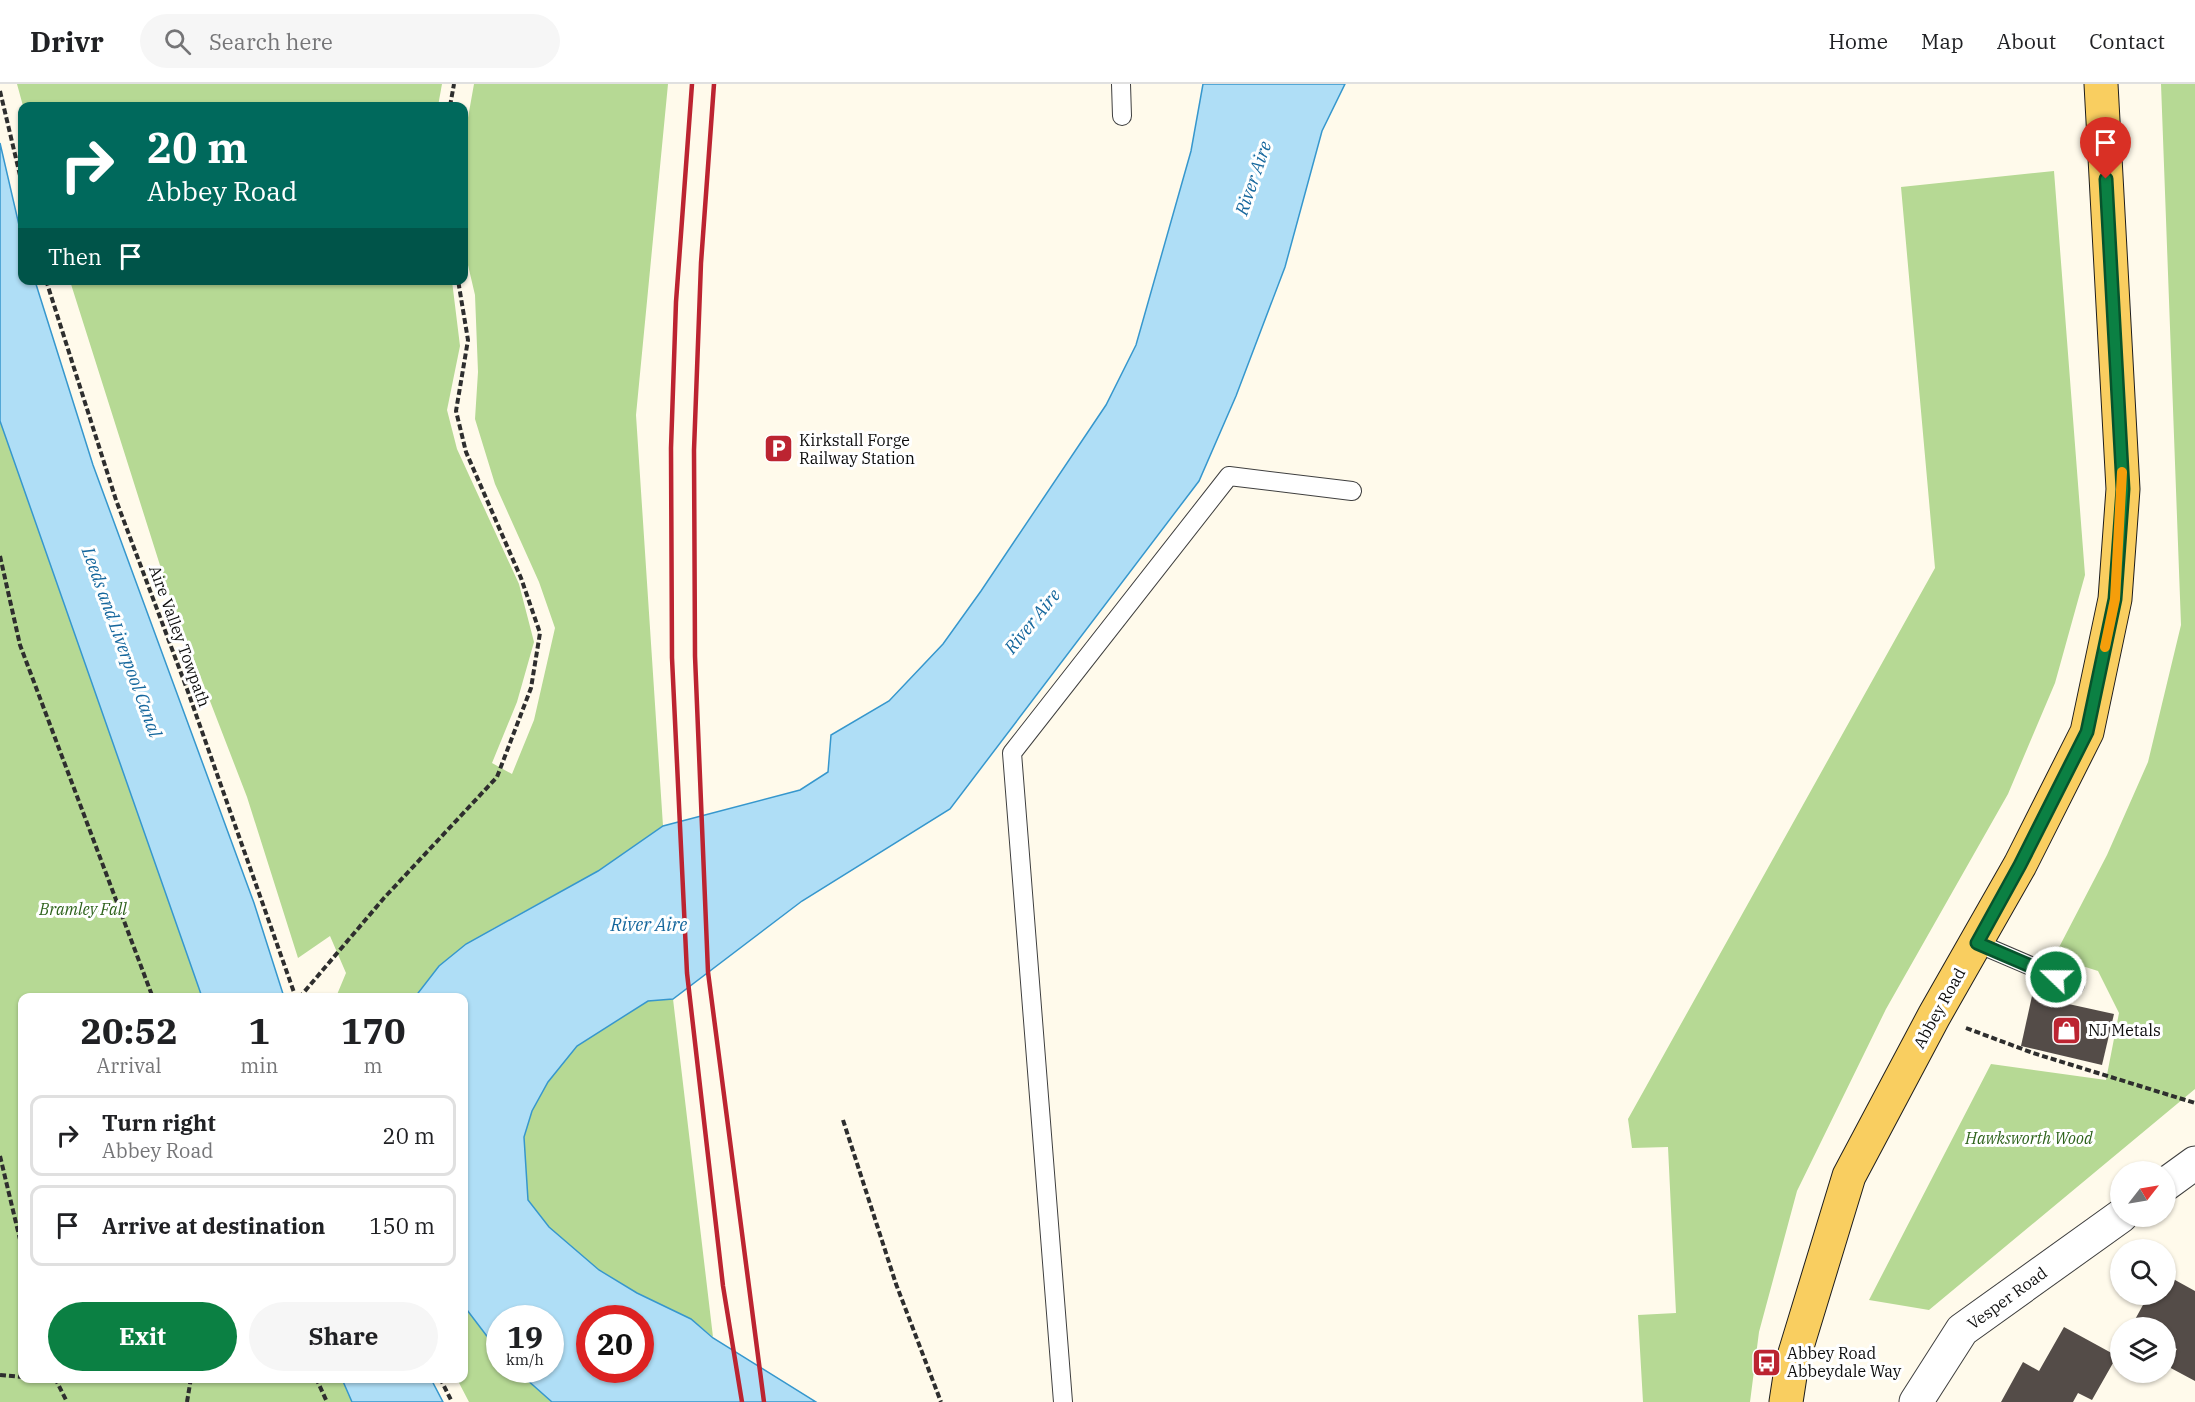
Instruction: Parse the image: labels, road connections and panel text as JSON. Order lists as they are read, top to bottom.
{
  "streets": {
    "main road": ["Abbey Road"],
    "street": ["Vesper Road"],
    "path": ["Aire Valley Towpath"]
  },
  "water": ["River Aire", "Leeds and Liverpool Canal"],
  "parks": ["Bramley Fall", "Hawksworth Wood"],
  "places": {
    "parking": ["Kirkstall Forge Railway Station"],
    "shop": ["NJ Metals"],
    "bus stop": ["Abbey Road Abbeydale Way"]
  },
  "north": "top right",
  "page": {
    "header": "Drivr",
    "search": "Search here",
    "nav": [
      "Home",
      "Map",
      "About",
      "Contact"
    ],
    "turn": ["20 m", "Abbey Road"],
    "then": "Then",
    "eta": [
      "20:52",
      "Arrival",
      "1",
      "min",
      "170",
      "m"
    ],
    "list": [
      {
        "name": "Turn right",
        "note": "Abbey Road",
        "value": "20 m"
      },
      {
        "name": "Arrive at destination",
        "value": "150 m"
      }
    ],
    "buttons": ["Exit", "Share"],
    "speed": "19 km/h",
    "limit": "20"
  }
}
